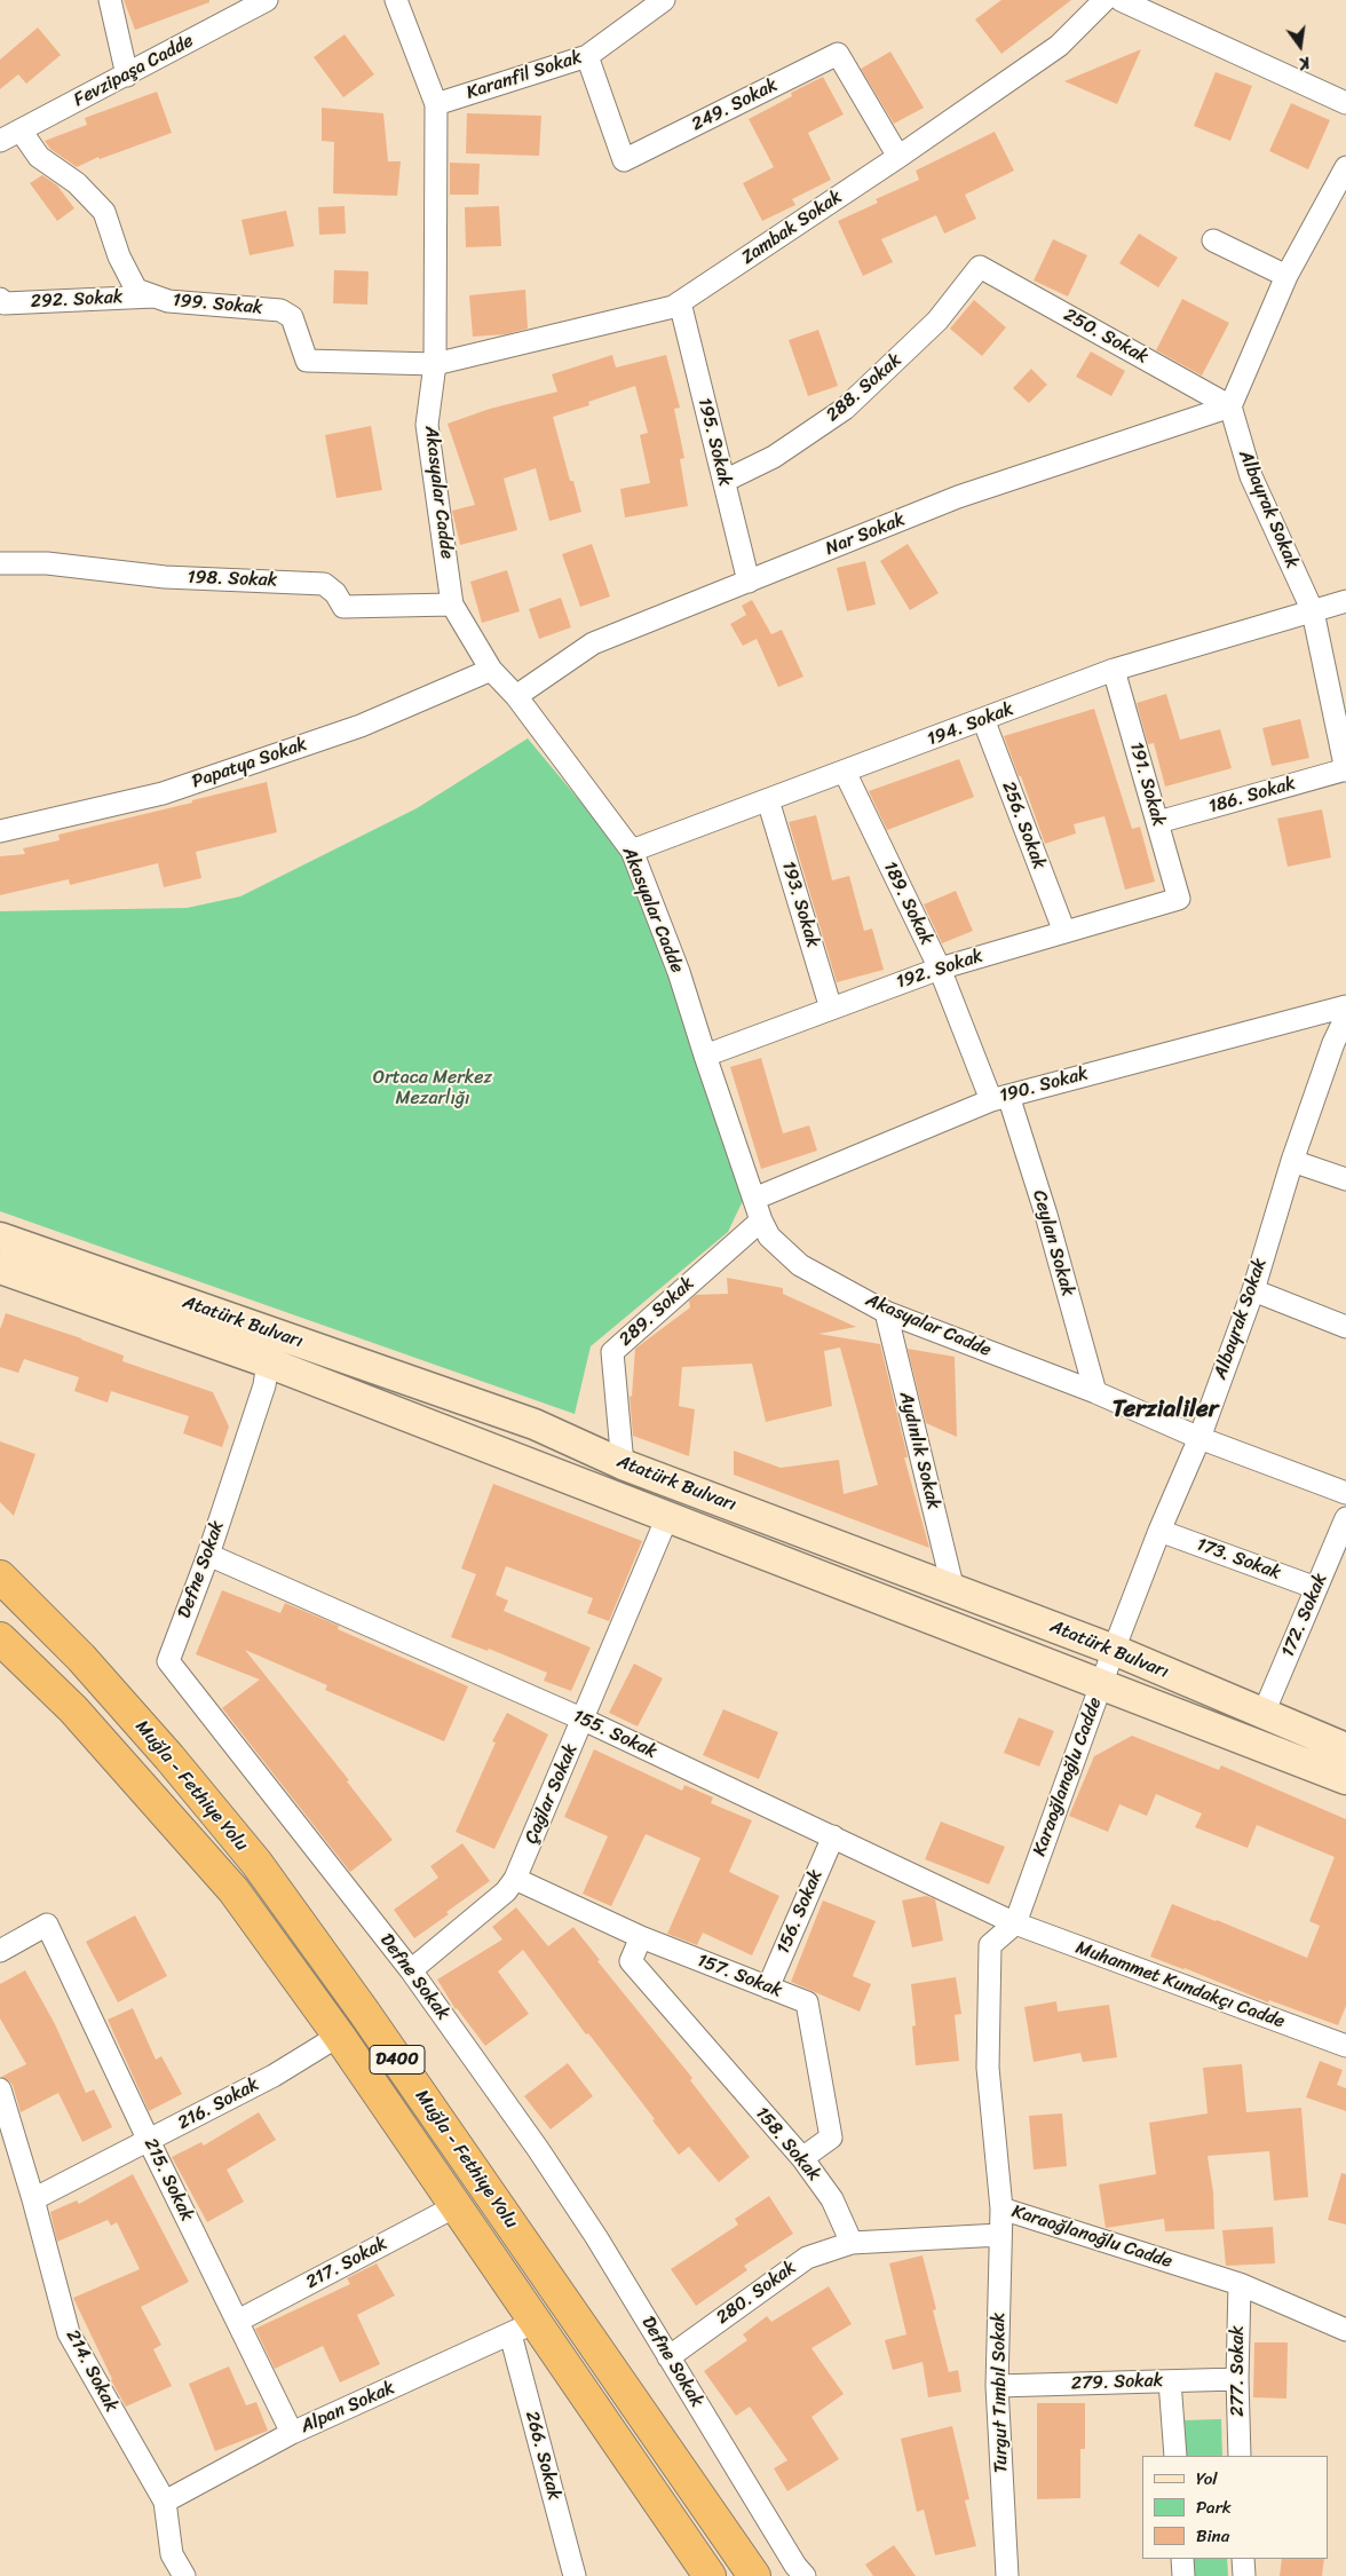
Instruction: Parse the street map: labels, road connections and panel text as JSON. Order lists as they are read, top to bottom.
{
  "streets": {
    "highway": ["Muğla - Fethiye Yolu", "D400"],
    "main road": ["Atatürk Bulvarı"],
    "street": [
      "Fevzipaşa Cadde",
      "Karanfil Sokak",
      "249. Sokak",
      "Zambak Sokak",
      "292. Sokak",
      "199. Sokak",
      "250. Sokak",
      "288. Sokak",
      "195. Sokak",
      "Akasyalar Cadde",
      "Albayrak Sokak",
      "Nar Sokak",
      "198. Sokak",
      "194. Sokak",
      "Papatya Sokak",
      "191. Sokak",
      "186. Sokak",
      "256. Sokak",
      "189. Sokak",
      "193. Sokak",
      "192. Sokak",
      "190. Sokak",
      "Ceylan Sokak",
      "289. Sokak",
      "Aydınlık Sokak",
      "173. Sokak",
      "Defne Sokak",
      "172. Sokak",
      "155. Sokak",
      "Karaoğlanoğlu Cadde",
      "Çağlar Sokak",
      "156. Sokak",
      "157. Sokak",
      "Muhammet Kundakçı Cadde",
      "216. Sokak",
      "158. Sokak",
      "215. Sokak",
      "217. Sokak",
      "280. Sokak",
      "214. Sokak",
      "277. Sokak",
      "279. Sokak",
      "Turgut Tımbıl Sokak",
      "Alpan Sokak",
      "266. Sokak"
    ]
  },
  "crossings": [
    ["Fevzipaşa Cadde", "199. Sokak"],
    ["Karanfil Sokak", "249. Sokak"],
    ["Karanfil Sokak", "Akasyalar Cadde"],
    ["249. Sokak", "Zambak Sokak"],
    ["Zambak Sokak", "199. Sokak"],
    ["Zambak Sokak", "195. Sokak"],
    ["Zambak Sokak", "Akasyalar Cadde"],
    ["292. Sokak", "199. Sokak"],
    ["199. Sokak", "Akasyalar Cadde"],
    ["250. Sokak", "288. Sokak"],
    ["250. Sokak", "Albayrak Sokak"],
    ["250. Sokak", "Nar Sokak"],
    ["288. Sokak", "195. Sokak"],
    ["195. Sokak", "Nar Sokak"],
    ["Akasyalar Cadde", "Albayrak Sokak"],
    ["Akasyalar Cadde", "Nar Sokak"],
    ["Akasyalar Cadde", "198. Sokak"],
    ["Akasyalar Cadde", "194. Sokak"],
    ["Akasyalar Cadde", "Papatya Sokak"],
    ["Akasyalar Cadde", "192. Sokak"],
    ["Akasyalar Cadde", "190. Sokak"],
    ["Akasyalar Cadde", "Ceylan Sokak"],
    ["Akasyalar Cadde", "289. Sokak"],
    ["Akasyalar Cadde", "Aydınlık Sokak"],
    ["Albayrak Sokak", "Nar Sokak"],
    ["Albayrak Sokak", "194. Sokak"],
    ["Albayrak Sokak", "186. Sokak"],
    ["Albayrak Sokak", "Atatürk Bulvarı"],
    ["Albayrak Sokak", "173. Sokak"],
    ["Albayrak Sokak", "Karaoğlanoğlu Cadde"],
    ["194. Sokak", "191. Sokak"],
    ["194. Sokak", "256. Sokak"],
    ["194. Sokak", "189. Sokak"],
    ["194. Sokak", "193. Sokak"],
    ["191. Sokak", "186. Sokak"],
    ["191. Sokak", "192. Sokak"],
    ["256. Sokak", "192. Sokak"],
    ["189. Sokak", "192. Sokak"],
    ["189. Sokak", "190. Sokak"],
    ["189. Sokak", "Ceylan Sokak"],
    ["193. Sokak", "192. Sokak"],
    ["190. Sokak", "Ceylan Sokak"],
    ["289. Sokak", "Atatürk Bulvarı"],
    ["Atatürk Bulvarı", "Aydınlık Sokak"],
    ["Atatürk Bulvarı", "Defne Sokak"],
    ["Atatürk Bulvarı", "172. Sokak"],
    ["Atatürk Bulvarı", "Karaoğlanoğlu Cadde"],
    ["Atatürk Bulvarı", "Çağlar Sokak"],
    ["173. Sokak", "172. Sokak"],
    ["Defne Sokak", "155. Sokak"],
    ["Defne Sokak", "Çağlar Sokak"],
    ["Defne Sokak", "280. Sokak"],
    ["155. Sokak", "Karaoğlanoğlu Cadde"],
    ["155. Sokak", "Çağlar Sokak"],
    ["155. Sokak", "156. Sokak"],
    ["155. Sokak", "Muhammet Kundakçı Cadde"],
    ["Karaoğlanoğlu Cadde", "Muhammet Kundakçı Cadde"],
    ["Karaoğlanoğlu Cadde", "277. Sokak"],
    ["Karaoğlanoğlu Cadde", "Turgut Tımbıl Sokak"],
    ["Muğla - Fethiye Yolu", "216. Sokak"],
    ["Muğla - Fethiye Yolu", "217. Sokak"],
    ["Muğla - Fethiye Yolu", "Alpan Sokak"],
    ["Muğla - Fethiye Yolu", "266. Sokak"],
    ["Çağlar Sokak", "157. Sokak"],
    ["156. Sokak", "157. Sokak"],
    ["157. Sokak", "158. Sokak"],
    ["216. Sokak", "215. Sokak"],
    ["216. Sokak", "214. Sokak"],
    ["158. Sokak", "280. Sokak"],
    ["215. Sokak", "217. Sokak"],
    ["215. Sokak", "Alpan Sokak"],
    ["214. Sokak", "Alpan Sokak"],
    ["277. Sokak", "279. Sokak"],
    ["279. Sokak", "Turgut Tımbıl Sokak"],
    ["Alpan Sokak", "266. Sokak"]
  ],
  "districts": ["Terzialiler"],
  "parks": ["Ortaca Merkez Mezarlığı"],
  "legend": ["Yol", "Park", "Bina"],
  "north": "bottom"
}
